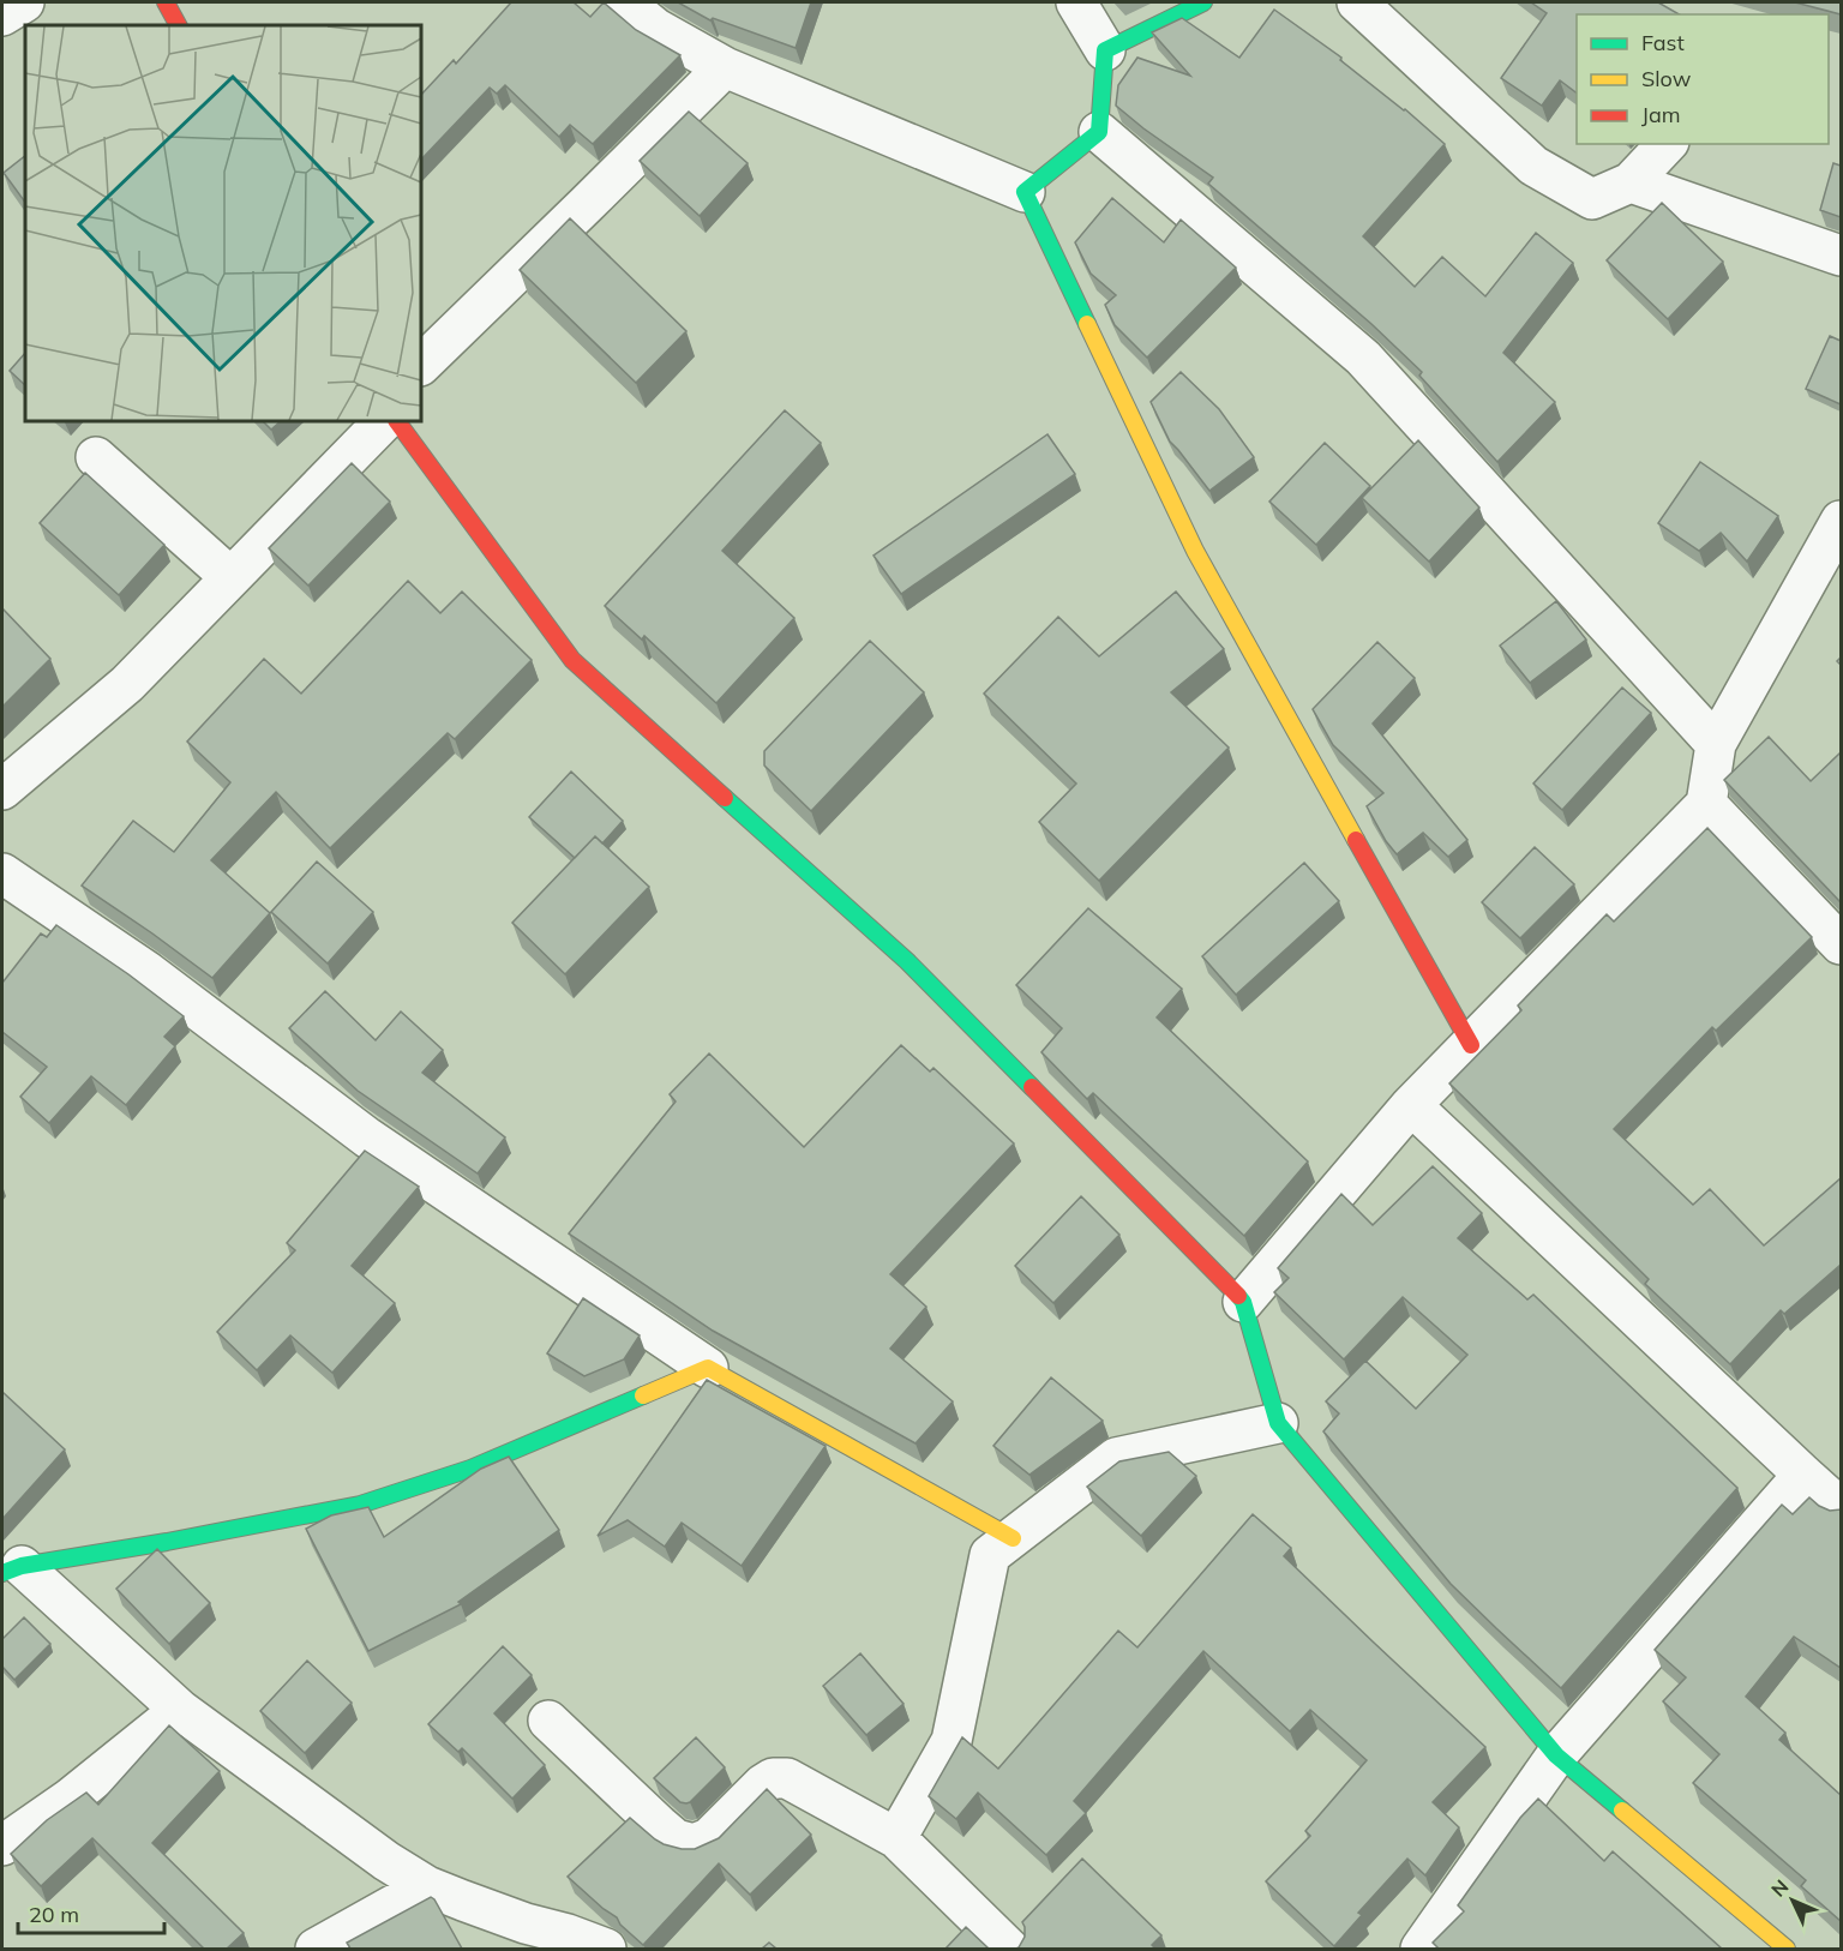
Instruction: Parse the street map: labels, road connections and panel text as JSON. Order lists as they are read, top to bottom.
{
  "legend": ["Fast", "Slow", "Jam"],
  "scale_bar": "20 m",
  "north": "top left"
}
